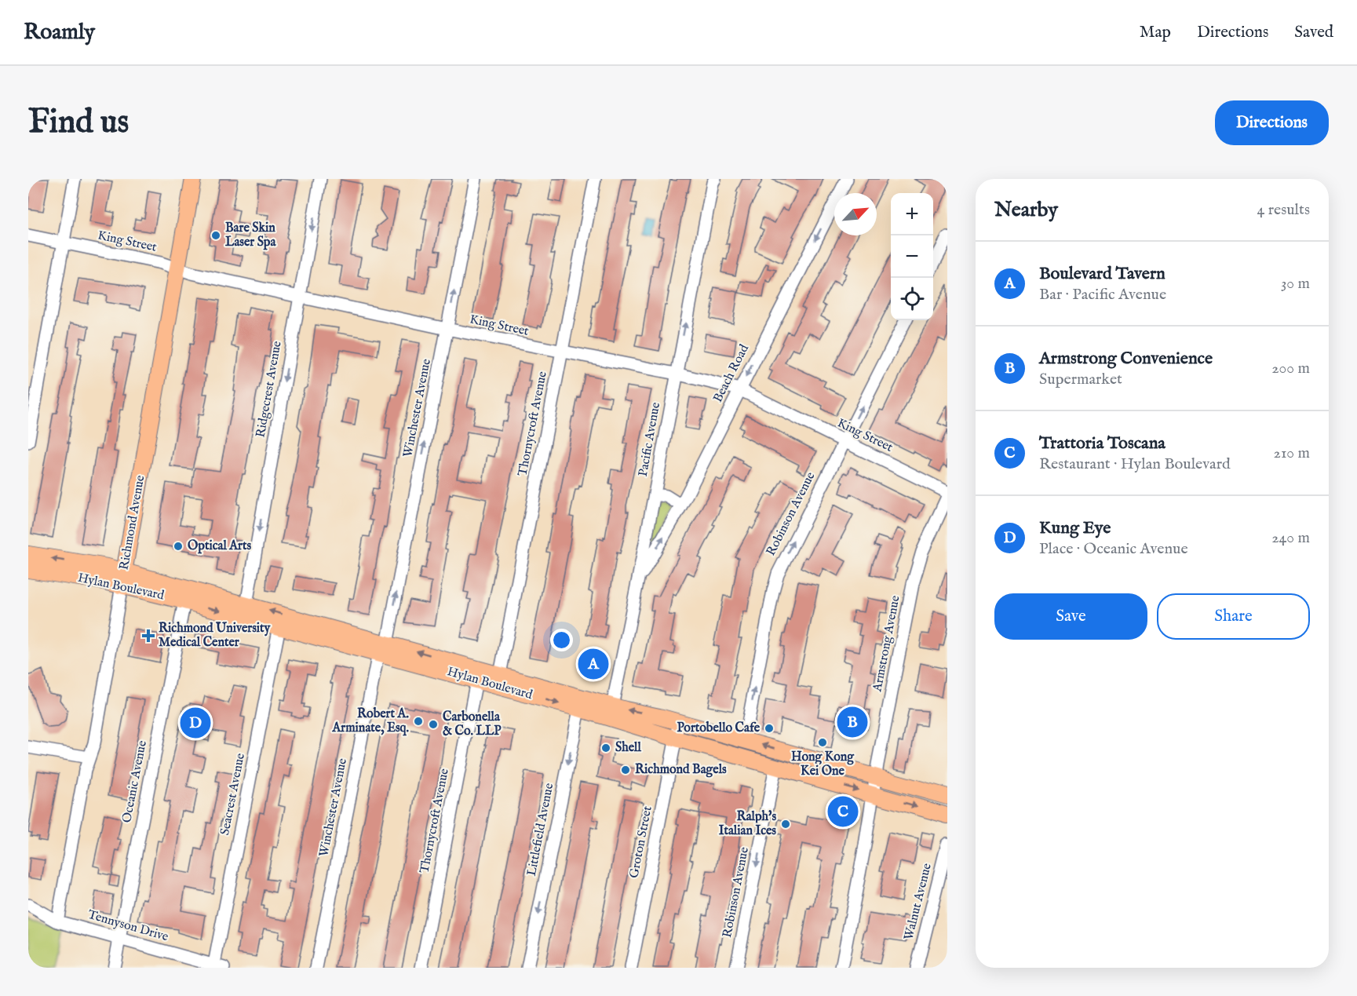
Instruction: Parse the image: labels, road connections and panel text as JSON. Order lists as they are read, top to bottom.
{
  "streets": {
    "main road": ["Richmond Avenue", "Hylan Boulevard"],
    "street": [
      "King Street",
      "Beach Road",
      "Ridgecrest Avenue",
      "Winchester Avenue",
      "Thornycroft Avenue",
      "Pacific Avenue",
      "Robinson Avenue",
      "Armstrong Avenue",
      "Oceanic Avenue",
      "Seacrest Avenue",
      "Littlefield Avenue",
      "Groton Street",
      "Walnut Avenue",
      "Tennyson Drive"
    ]
  },
  "crossings": [
    ["King Street", "Beach Road"],
    ["King Street", "Ridgecrest Avenue"],
    ["King Street", "Winchester Avenue"],
    ["King Street", "Thornycroft Avenue"],
    ["King Street", "Pacific Avenue"],
    ["King Street", "Robinson Avenue"],
    ["King Street", "Richmond Avenue"],
    ["Beach Road", "Pacific Avenue"],
    ["Ridgecrest Avenue", "Hylan Boulevard"],
    ["Winchester Avenue", "Hylan Boulevard"],
    ["Thornycroft Avenue", "Hylan Boulevard"],
    ["Pacific Avenue", "Hylan Boulevard"],
    ["Robinson Avenue", "Hylan Boulevard"],
    ["Richmond Avenue", "Hylan Boulevard"],
    ["Richmond Avenue", "Tennyson Drive"],
    ["Hylan Boulevard", "Armstrong Avenue"],
    ["Hylan Boulevard", "Oceanic Avenue"],
    ["Hylan Boulevard", "Seacrest Avenue"],
    ["Hylan Boulevard", "Littlefield Avenue"],
    ["Hylan Boulevard", "Groton Street"],
    ["Oceanic Avenue", "Tennyson Drive"],
    ["Seacrest Avenue", "Tennyson Drive"]
  ],
  "one_way": [
    "Ridgecrest Avenue",
    "Winchester Avenue",
    "Pacific Avenue",
    "Littlefield Avenue"
  ],
  "places": {
    "other": [
      "Bare Skin Laser Spa",
      "Optical Arts",
      "Robert A. Arminate, Esq.",
      "Carbonella & Co. LLP",
      "Portobello Cafe",
      "Hong Kong Kei One",
      "Shell",
      "Richmond Bagels",
      "Ralph's Italian Ices"
    ],
    "health": ["Richmond University Medical Center"]
  },
  "north": "top right",
  "page": {
    "header": "Roamly",
    "nav": ["Map", "Directions", "Saved"],
    "buttons": [
      "Directions",
      ["Save", "Share"]
    ],
    "title": "Find us",
    "heading": ["Nearby", "4 results"],
    "map_buttons": ["+", "−"],
    "list": [
      {
        "mark": "A",
        "name": "Boulevard Tavern",
        "note": "Bar · Pacific Avenue",
        "value": "30 m"
      },
      {
        "mark": "B",
        "name": "Armstrong Convenience",
        "note": "Supermarket",
        "value": "200 m"
      },
      {
        "mark": "C",
        "name": "Trattoria Toscana",
        "note": "Restaurant · Hylan Boulevard",
        "value": "210 m"
      },
      {
        "mark": "D",
        "name": "Kung Eye",
        "note": "Place · Oceanic Avenue",
        "value": "240 m"
      }
    ],
    "pins": [
      "A",
      "B",
      "D",
      "C"
    ]
  }
}
